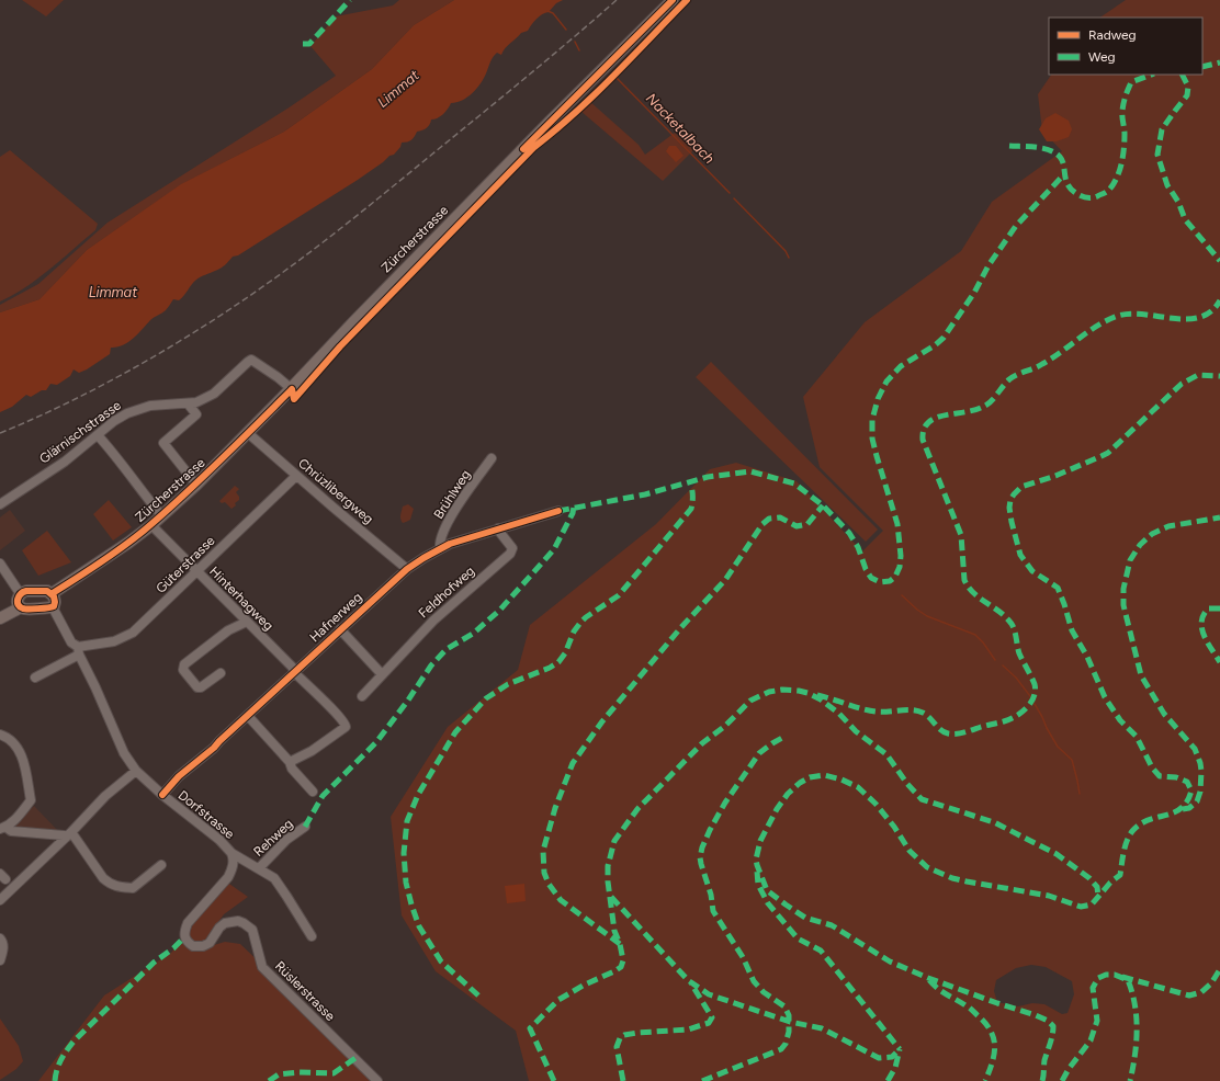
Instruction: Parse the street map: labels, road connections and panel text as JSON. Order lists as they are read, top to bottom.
{
  "streets": {
    "main road": ["Zürcherstrasse"],
    "street": [
      "Glärnischstrasse",
      "Chrüzlibergweg",
      "Brühlweg",
      "Güterstrasse",
      "Feldhofweg",
      "Hinterhagweg",
      "Hafnerweg",
      "Dorfstrasse",
      "Rehweg",
      "Rüslerstrasse"
    ]
  },
  "crossings": [
    ["Zürcherstrasse", "Glärnischstrasse"],
    ["Zürcherstrasse", "Chrüzlibergweg"],
    ["Zürcherstrasse", "Hinterhagweg"],
    ["Chrüzlibergweg", "Güterstrasse"],
    ["Chrüzlibergweg", "Hafnerweg"],
    ["Brühlweg", "Hafnerweg"],
    ["Güterstrasse", "Hinterhagweg"],
    ["Güterstrasse", "Dorfstrasse"],
    ["Feldhofweg", "Hafnerweg"],
    ["Hinterhagweg", "Hafnerweg"],
    ["Hafnerweg", "Dorfstrasse"],
    ["Dorfstrasse", "Rehweg"],
    ["Dorfstrasse", "Rüslerstrasse"]
  ],
  "water": ["Limmat", "Nacketalbach"],
  "legend": ["Radweg", "Weg"]
}
